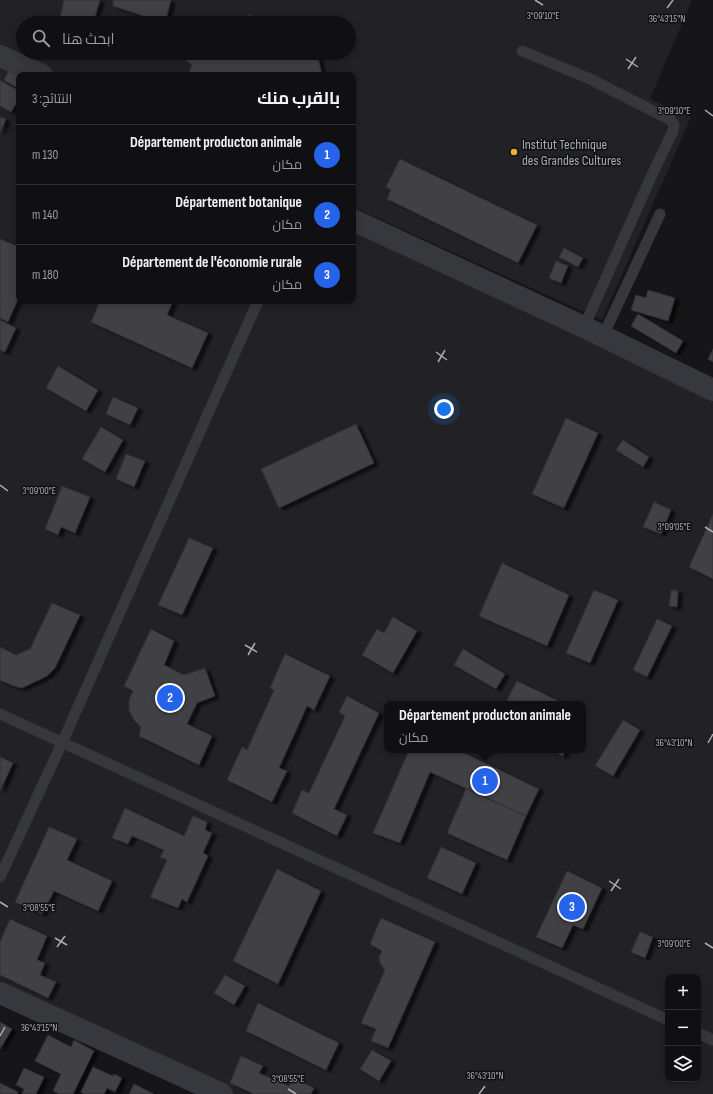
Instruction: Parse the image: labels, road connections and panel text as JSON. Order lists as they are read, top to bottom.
{
  "places": ["Institut Technique des Grandes Cultures"],
  "page": {
    "search": "ابحث هنا",
    "heading": ["بالقرب منك", "النتائج: 3"],
    "list": [
      {
        "mark": "1",
        "name": "Département producton animale",
        "note": "مكان",
        "value": "130 m"
      },
      {
        "mark": "2",
        "name": "Département botanique",
        "note": "مكان",
        "value": "140 m"
      },
      {
        "mark": "3",
        "name": "Département de l'économie rurale",
        "note": "مكان",
        "value": "180 m"
      }
    ],
    "pins": ["2", "1", "3"],
    "popup": ["Département producton animale", "مكان"],
    "map_buttons": ["+", "−"]
  },
  "coordinates": [
    "3°09'10\"E",
    "36°43'15\"N",
    "3°09'00\"E",
    "3°09'05\"E",
    "36°43'10\"N",
    "3°08'55\"E"
  ]
}
